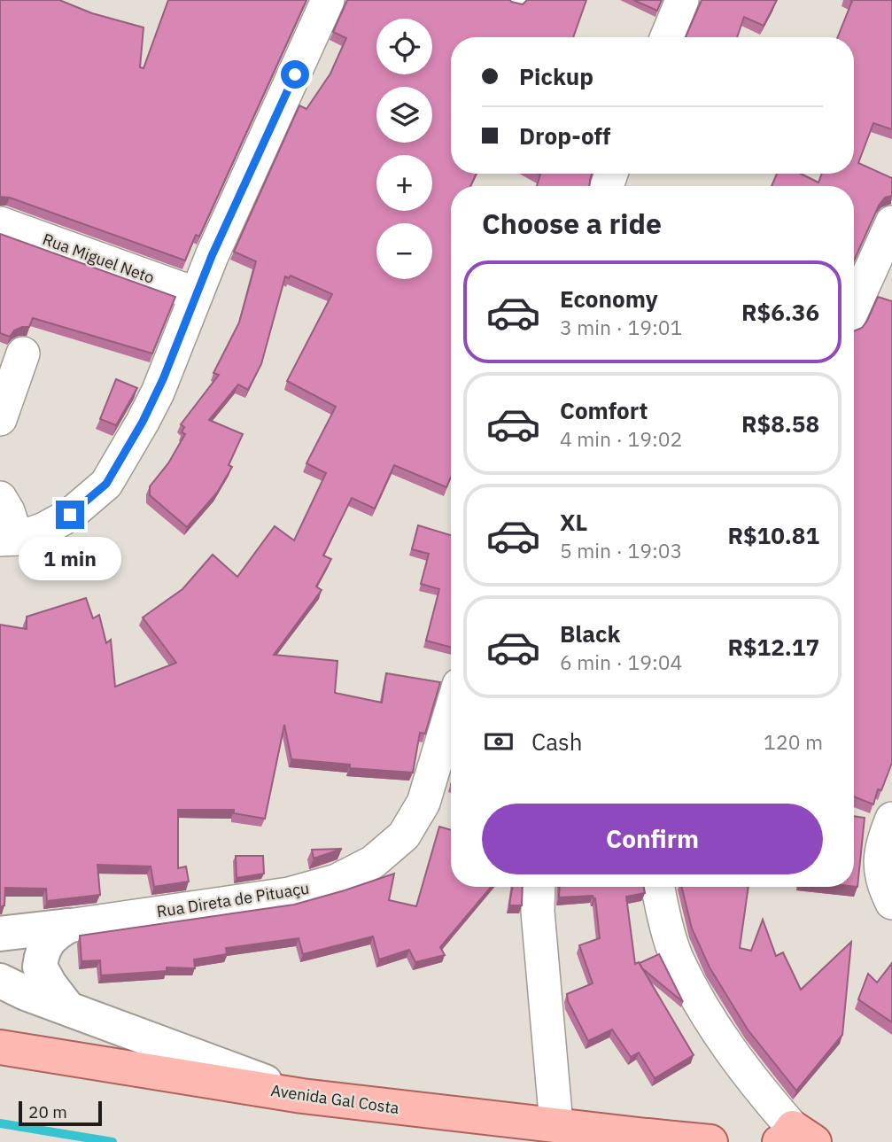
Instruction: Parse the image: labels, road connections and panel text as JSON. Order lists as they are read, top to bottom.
{
  "streets": {
    "main road": ["Avenida Gal Costa"],
    "street": ["Rua Miguel Neto", "Rua Direta de Pituaçu"]
  },
  "scale_bar": "20 m",
  "page": {
    "map_buttons": ["+", "−"],
    "banner": ["Pickup", "Drop-off"],
    "heading": "Choose a ride",
    "list": [
      {
        "name": "Economy",
        "note": "3 min · 19:01",
        "value": "R$6.36"
      },
      {
        "name": "Comfort",
        "note": "4 min · 19:02",
        "value": "R$8.58"
      },
      {
        "name": "XL",
        "note": "5 min · 19:03",
        "value": "R$10.81"
      },
      {
        "name": "Black",
        "note": "6 min · 19:04",
        "value": "R$12.17"
      }
    ],
    "bubble": "1 min",
    "pay": ["Cash", "120 m"],
    "buttons": "Confirm",
    "scale": "20 m"
  }
}
